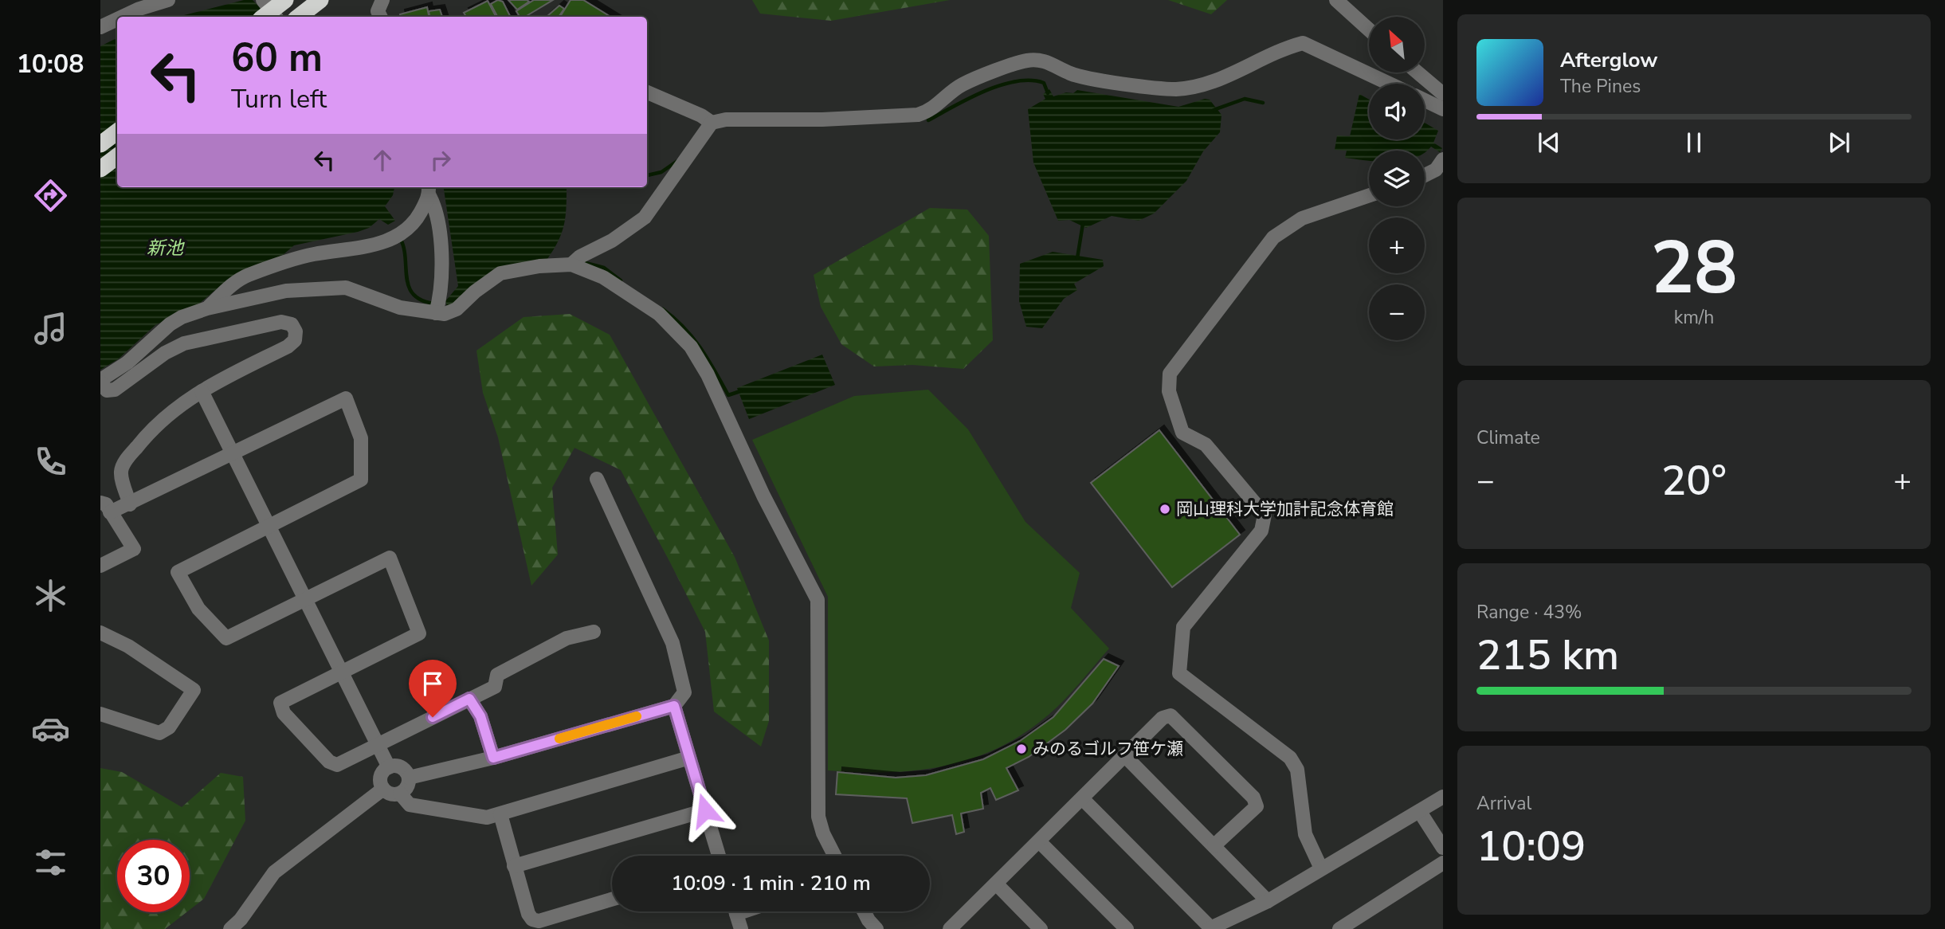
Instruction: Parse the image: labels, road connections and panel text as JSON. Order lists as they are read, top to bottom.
{
  "water": ["新池"],
  "places": ["岡山理科大学加計記念体育館", "みのるゴルフ笹ケ瀬"],
  "north": "top left",
  "page": {
    "tabs": "10:08",
    "map_buttons": ["+", "−"],
    "turn": ["60 m", "Turn left"],
    "song": ["Afterglow", "The Pines"],
    "tile": [
      ["28", "km/h"],
      "Climate",
      ["Range · 43%", "215 km"],
      ["Arrival", "10:09"]
    ],
    "heat": ["−", "20°", "+"],
    "limit": "30",
    "trip": "10:09 · 1 min · 210 m"
  }
}
